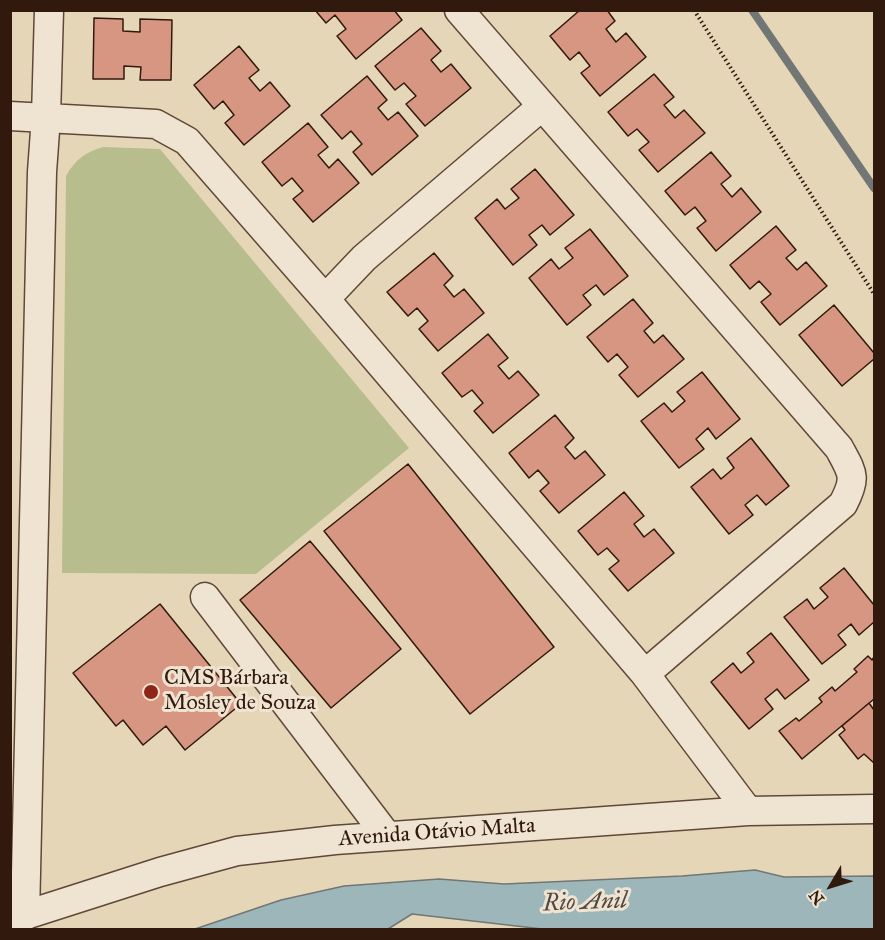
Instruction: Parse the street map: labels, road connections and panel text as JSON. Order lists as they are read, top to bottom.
{
  "streets": {
    "street": ["Avenida Otávio Malta"]
  },
  "water": ["Rio Anil"],
  "places": ["CMS Bárbara Mosley de Souza"],
  "north": "bottom left"
}
